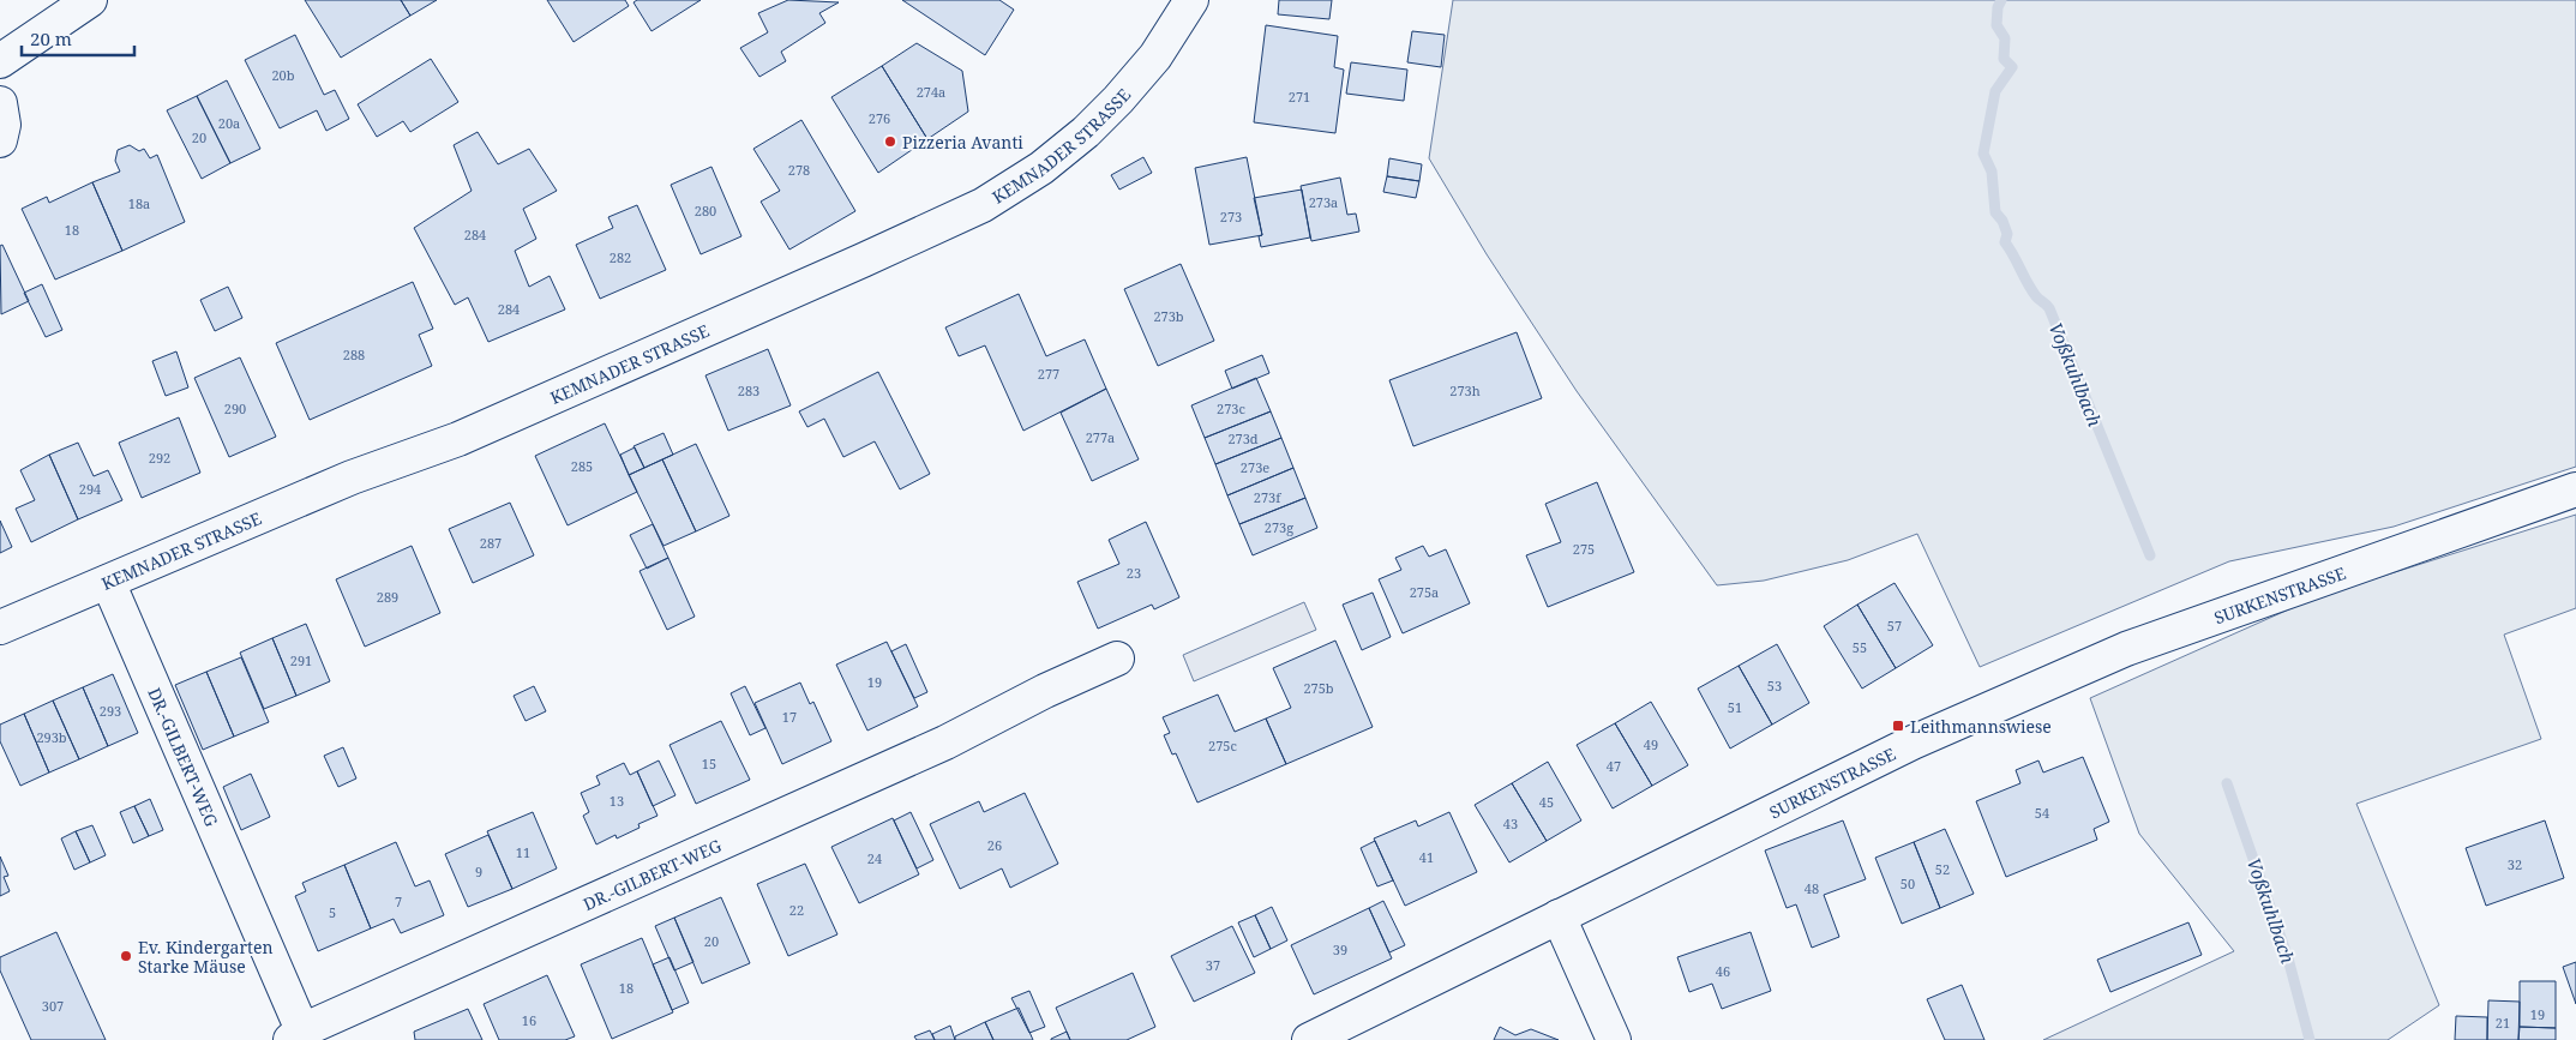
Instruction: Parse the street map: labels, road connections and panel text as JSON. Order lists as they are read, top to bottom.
{
  "streets": {
    "street": ["KEMNADER STRASSE", "SURKENSTRASSE", "DR.-GILBERT-WEG"]
  },
  "crossings": [
    ["KEMNADER STRASSE", "DR.-GILBERT-WEG"]
  ],
  "water": ["Voßkuhlbach"],
  "places": {
    "other": ["Pizzeria Avanti", "Ev. Kindergarten Starke Mäuse"],
    "transit": ["Leithmannswiese"]
  },
  "house_numbers": [
    "20b",
    "274a",
    "271",
    "276",
    "20a",
    "20",
    "278",
    "273a",
    "18a",
    "280",
    "273",
    "18",
    "284",
    "282",
    "284",
    "273b",
    "288",
    "277",
    "283",
    "273h",
    "290",
    "273c",
    "277a",
    "273d",
    "292",
    "285",
    "273e",
    "294",
    "273f",
    "273g",
    "287",
    "275",
    "23",
    "275a",
    "289",
    "57",
    "55",
    "291",
    "19",
    "53",
    "275b",
    "51",
    "293",
    "17",
    "293b",
    "49",
    "275c",
    "15",
    "47",
    "13",
    "45",
    "54",
    "43",
    "26",
    "11",
    "41",
    "24",
    "32",
    "52",
    "9",
    "50",
    "48",
    "7",
    "22",
    "5",
    "20",
    "39",
    "37",
    "46",
    "18",
    "307",
    "19",
    "16",
    "21"
  ],
  "scale_bar": "20 m"
}
